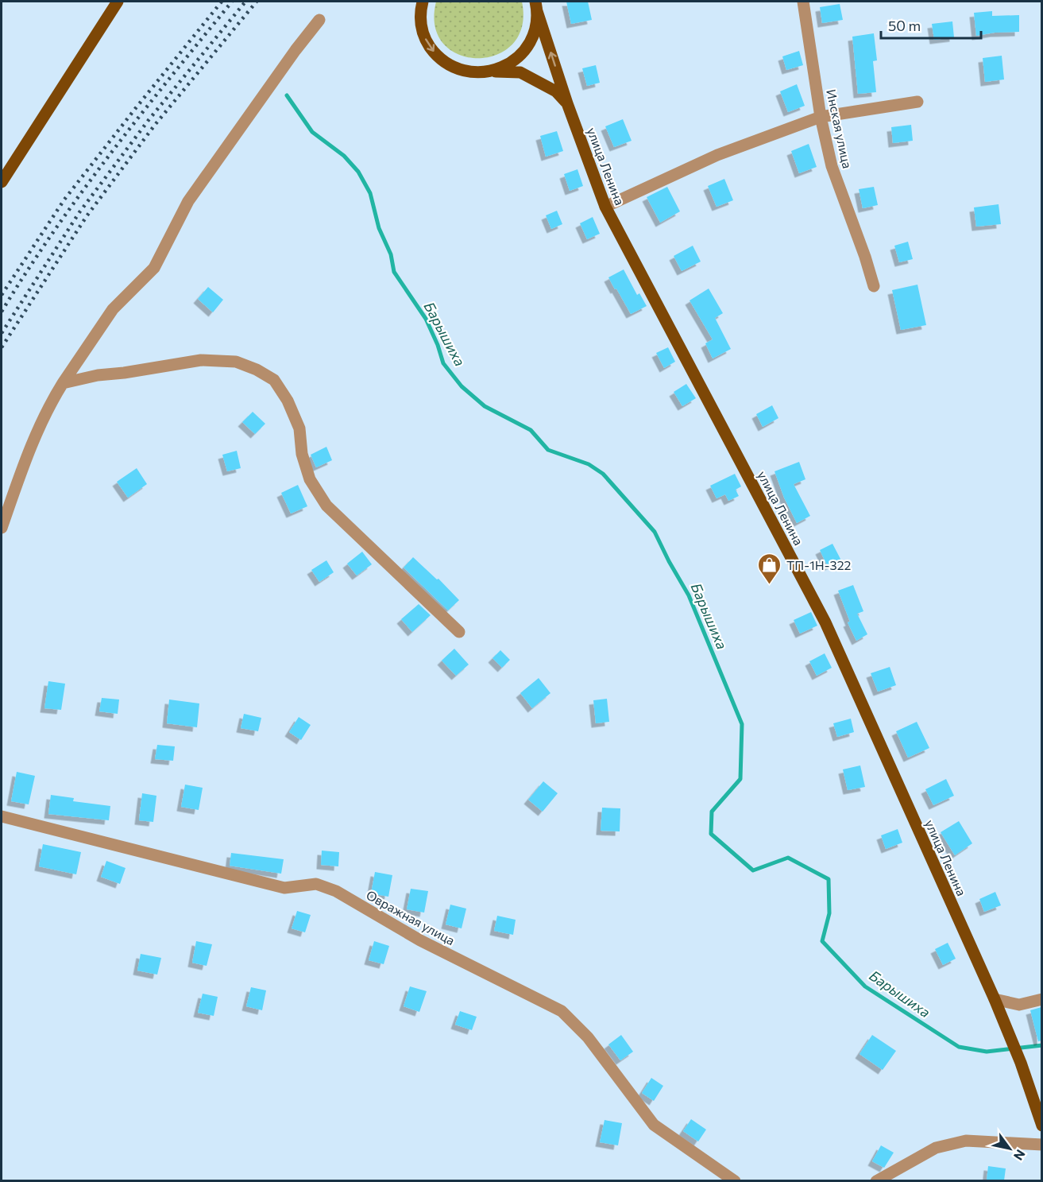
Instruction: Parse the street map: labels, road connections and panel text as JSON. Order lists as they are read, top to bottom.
{
  "streets": {
    "main road": ["улица Ленина"],
    "street": ["Инская улица", "Овражная улица"]
  },
  "water": ["Барышиха"],
  "places": {
    "shop": ["ТП-1Н-322"]
  },
  "scale_bar": "50 m",
  "north": "bottom right"
}
